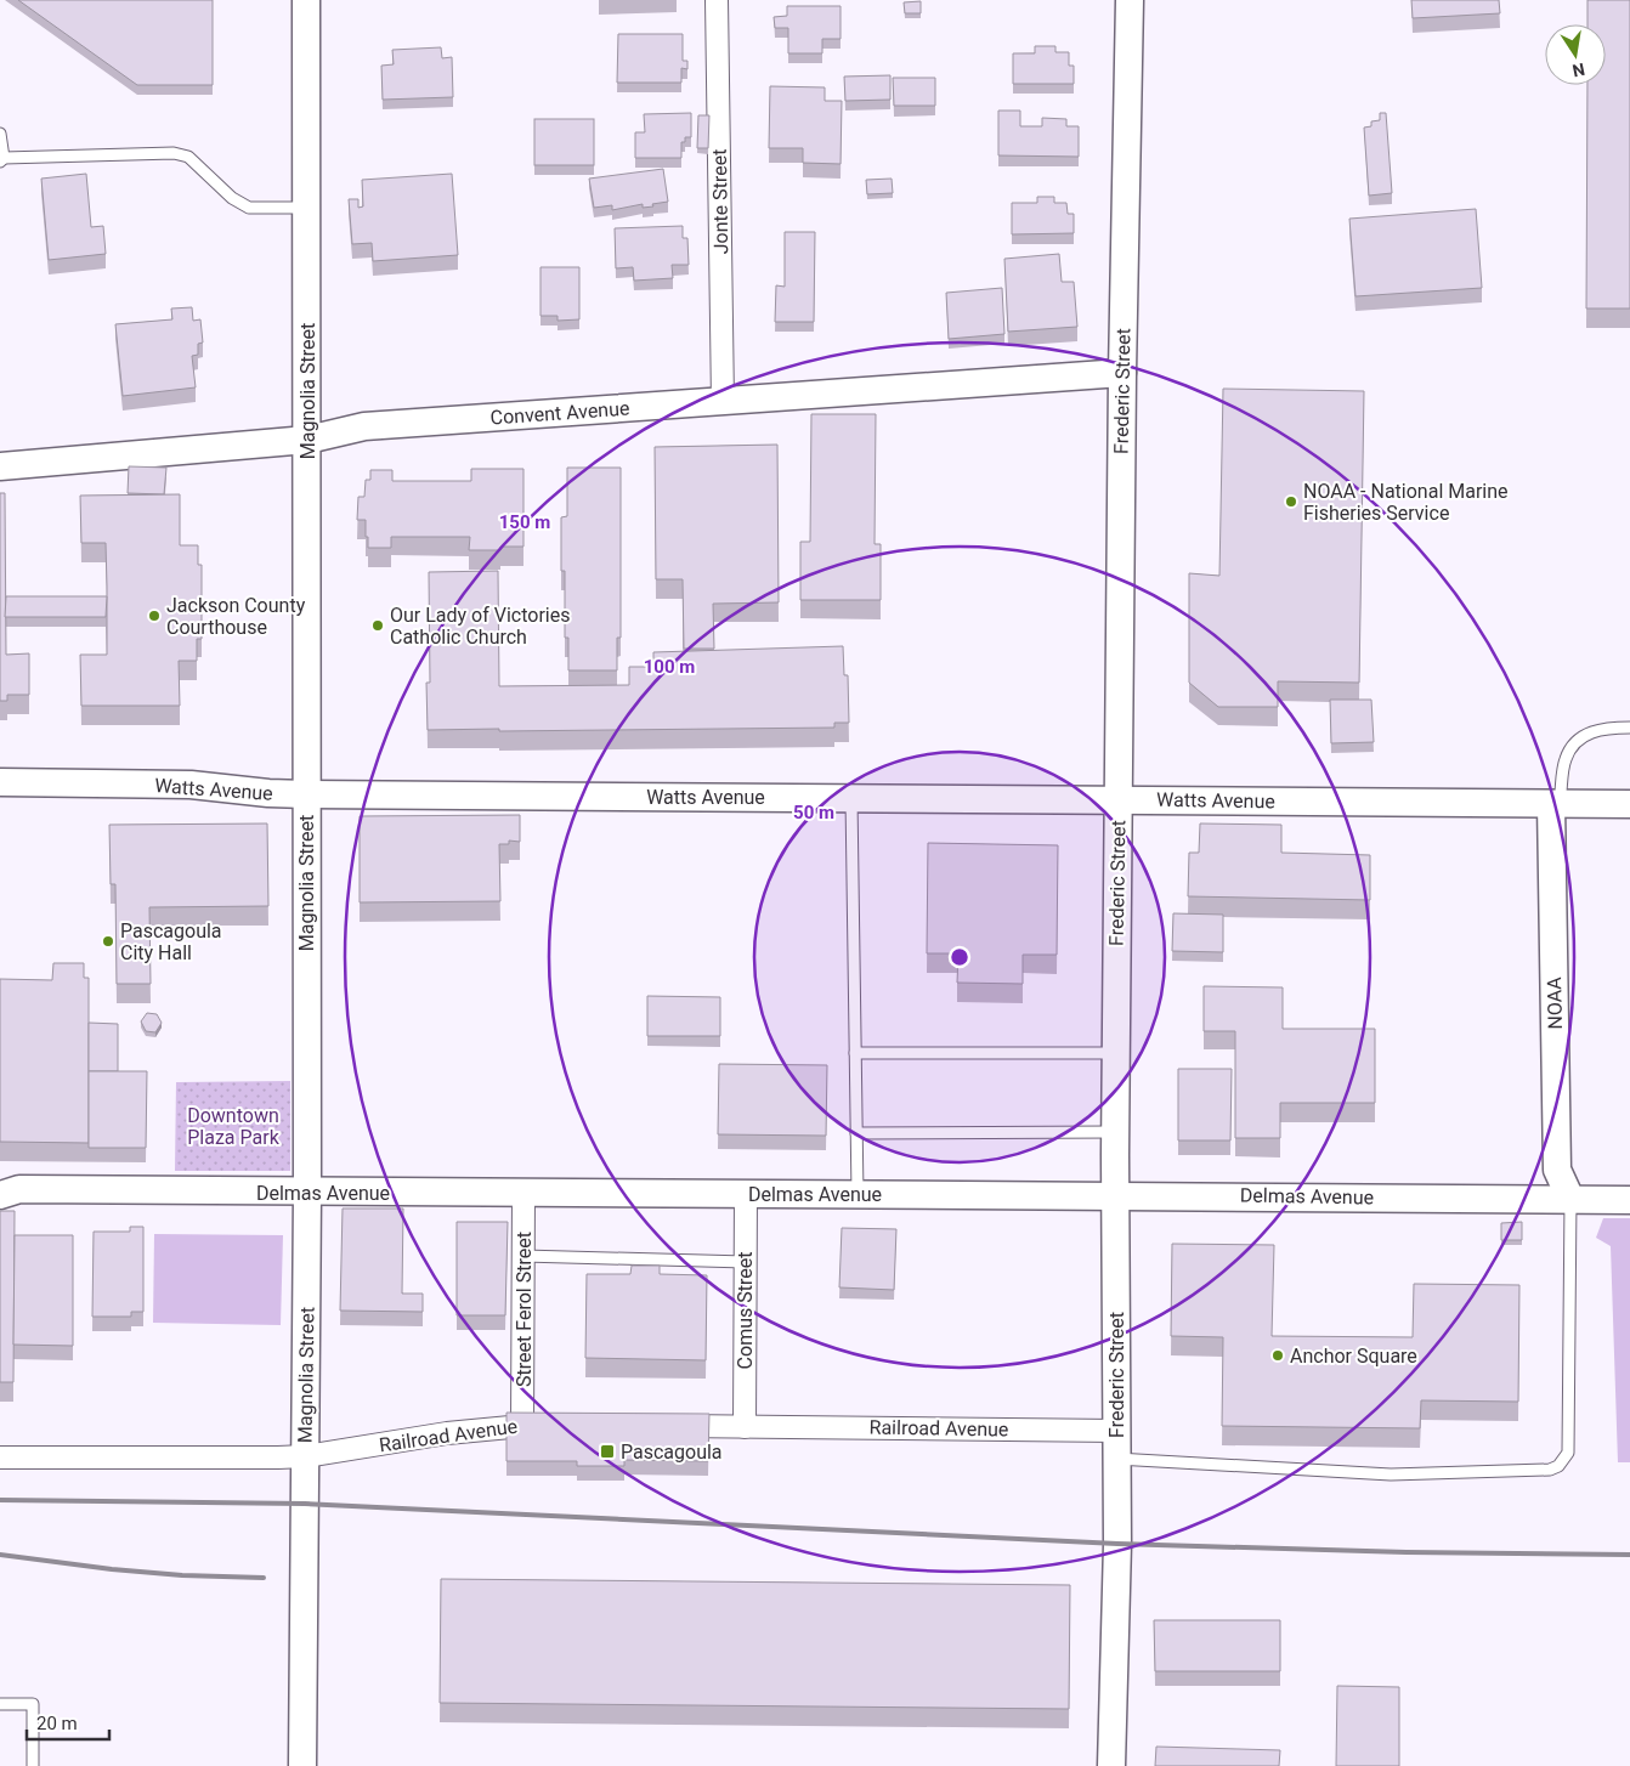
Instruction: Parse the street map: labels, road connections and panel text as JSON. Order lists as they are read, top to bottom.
{
  "streets": {
    "street": [
      "Jonte Street",
      "Magnolia Street",
      "Frederic Street",
      "Convent Avenue",
      "Watts Avenue",
      "NOAA",
      "Delmas Avenue",
      "Street Ferol Street",
      "Comus Street",
      "Railroad Avenue"
    ]
  },
  "crossings": [
    ["Jonte Street", "Convent Avenue"],
    ["Magnolia Street", "Convent Avenue"],
    ["Magnolia Street", "Watts Avenue"],
    ["Magnolia Street", "Delmas Avenue"],
    ["Magnolia Street", "Railroad Avenue"],
    ["Frederic Street", "Convent Avenue"],
    ["Frederic Street", "Watts Avenue"],
    ["Frederic Street", "Delmas Avenue"],
    ["Frederic Street", "Railroad Avenue"],
    ["Watts Avenue", "NOAA"],
    ["NOAA", "Delmas Avenue"],
    ["Delmas Avenue", "Street Ferol Street"],
    ["Delmas Avenue", "Comus Street"],
    ["Street Ferol Street", "Railroad Avenue"],
    ["Comus Street", "Railroad Avenue"]
  ],
  "parks": ["Downtown Plaza Park"],
  "places": {
    "other": [
      "NOAA - National Marine Fisheries Service",
      "Jackson County Courthouse",
      "Our Lady of Victories Catholic Church",
      "Pascagoula City Hall",
      "Anchor Square"
    ],
    "transit": ["Pascagoula"]
  },
  "scale_bar": "20 m",
  "north": "bottom",
  "rings": ["150 m", "100 m", "50 m"]
}
